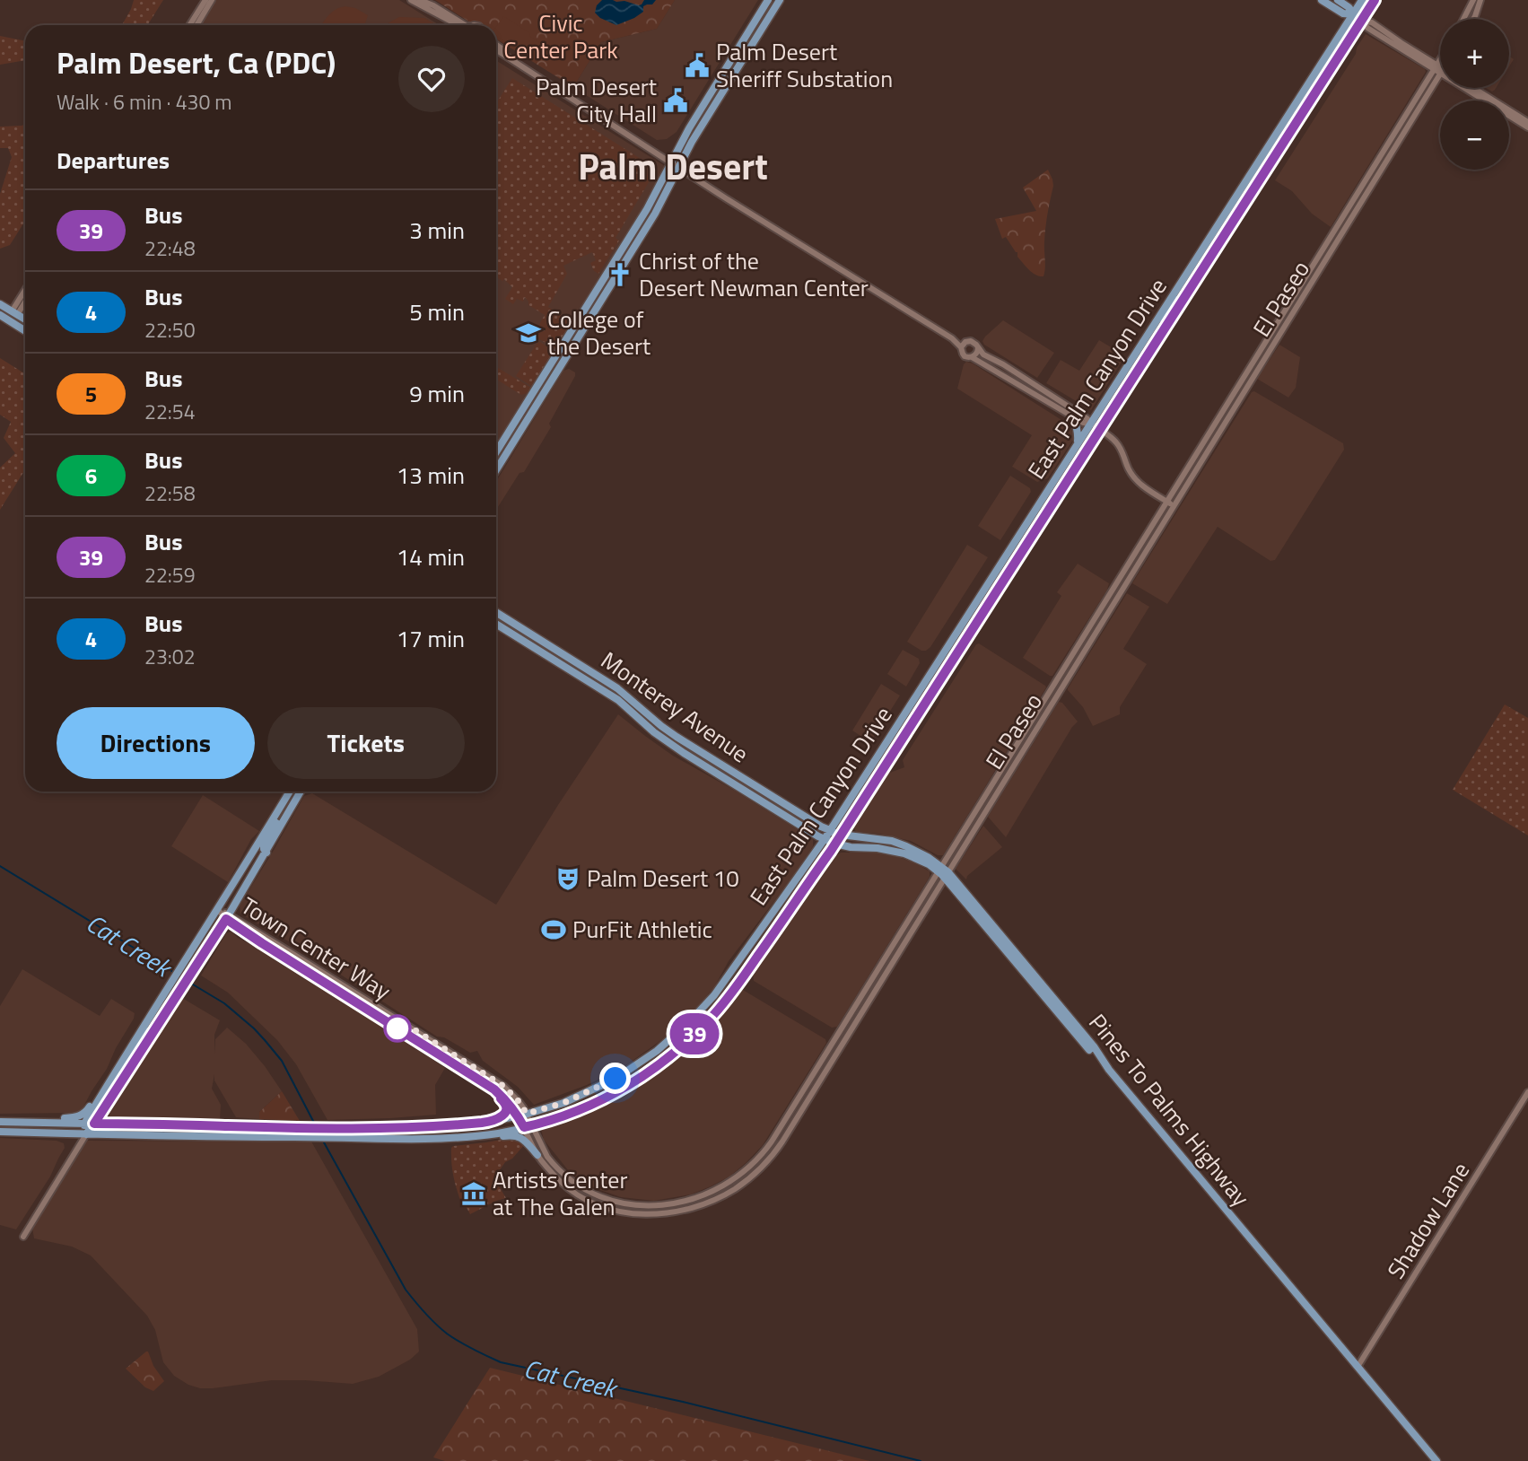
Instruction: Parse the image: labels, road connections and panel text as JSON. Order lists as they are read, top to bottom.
{
  "streets": {
    "main road": ["East Palm Canyon Drive", "Monterey Avenue", "Pines To Palms Highway"],
    "street": ["El Paseo", "Town Center Way", "Shadow Lane"]
  },
  "crossings": [
    ["El Paseo", "East Palm Canyon Drive"],
    ["El Paseo", "Town Center Way"],
    ["El Paseo", "Pines To Palms Highway"],
    ["East Palm Canyon Drive", "Monterey Avenue"],
    ["East Palm Canyon Drive", "Town Center Way"],
    ["East Palm Canyon Drive", "Pines To Palms Highway"],
    ["Monterey Avenue", "Pines To Palms Highway"],
    ["Pines To Palms Highway", "Shadow Lane"]
  ],
  "districts": ["Palm Desert"],
  "water": ["Cat Creek"],
  "parks": ["Civic Center Park"],
  "places": {
    "public building": ["Palm Desert Sheriff Substation", "Palm Desert City Hall"],
    "church": ["Christ of the Desert Newman Center"],
    "school or university": ["College of the Desert"],
    "theatre": ["Palm Desert 10"],
    "sports": ["PurFit Athletic"],
    "museum": ["Artists Center at The Galen"]
  },
  "lines": ["bus line 39"],
  "page": {
    "on_map": "39",
    "map_buttons": ["+", "−"],
    "heading": [
      ["Palm Desert, Ca (PDC)", "Walk · 6 min · 430 m"],
      "Departures"
    ],
    "list": [
      {
        "mark": "39",
        "name": "Bus",
        "note": "22:48",
        "value": "3 min"
      },
      {
        "mark": "4",
        "name": "Bus",
        "note": "22:50",
        "value": "5 min"
      },
      {
        "mark": "5",
        "name": "Bus",
        "note": "22:54",
        "value": "9 min"
      },
      {
        "mark": "6",
        "name": "Bus",
        "note": "22:58",
        "value": "13 min"
      },
      {
        "mark": "39",
        "name": "Bus",
        "note": "22:59",
        "value": "14 min"
      },
      {
        "mark": "4",
        "name": "Bus",
        "note": "23:02",
        "value": "17 min"
      }
    ],
    "buttons": ["Directions", "Tickets"]
  }
}
